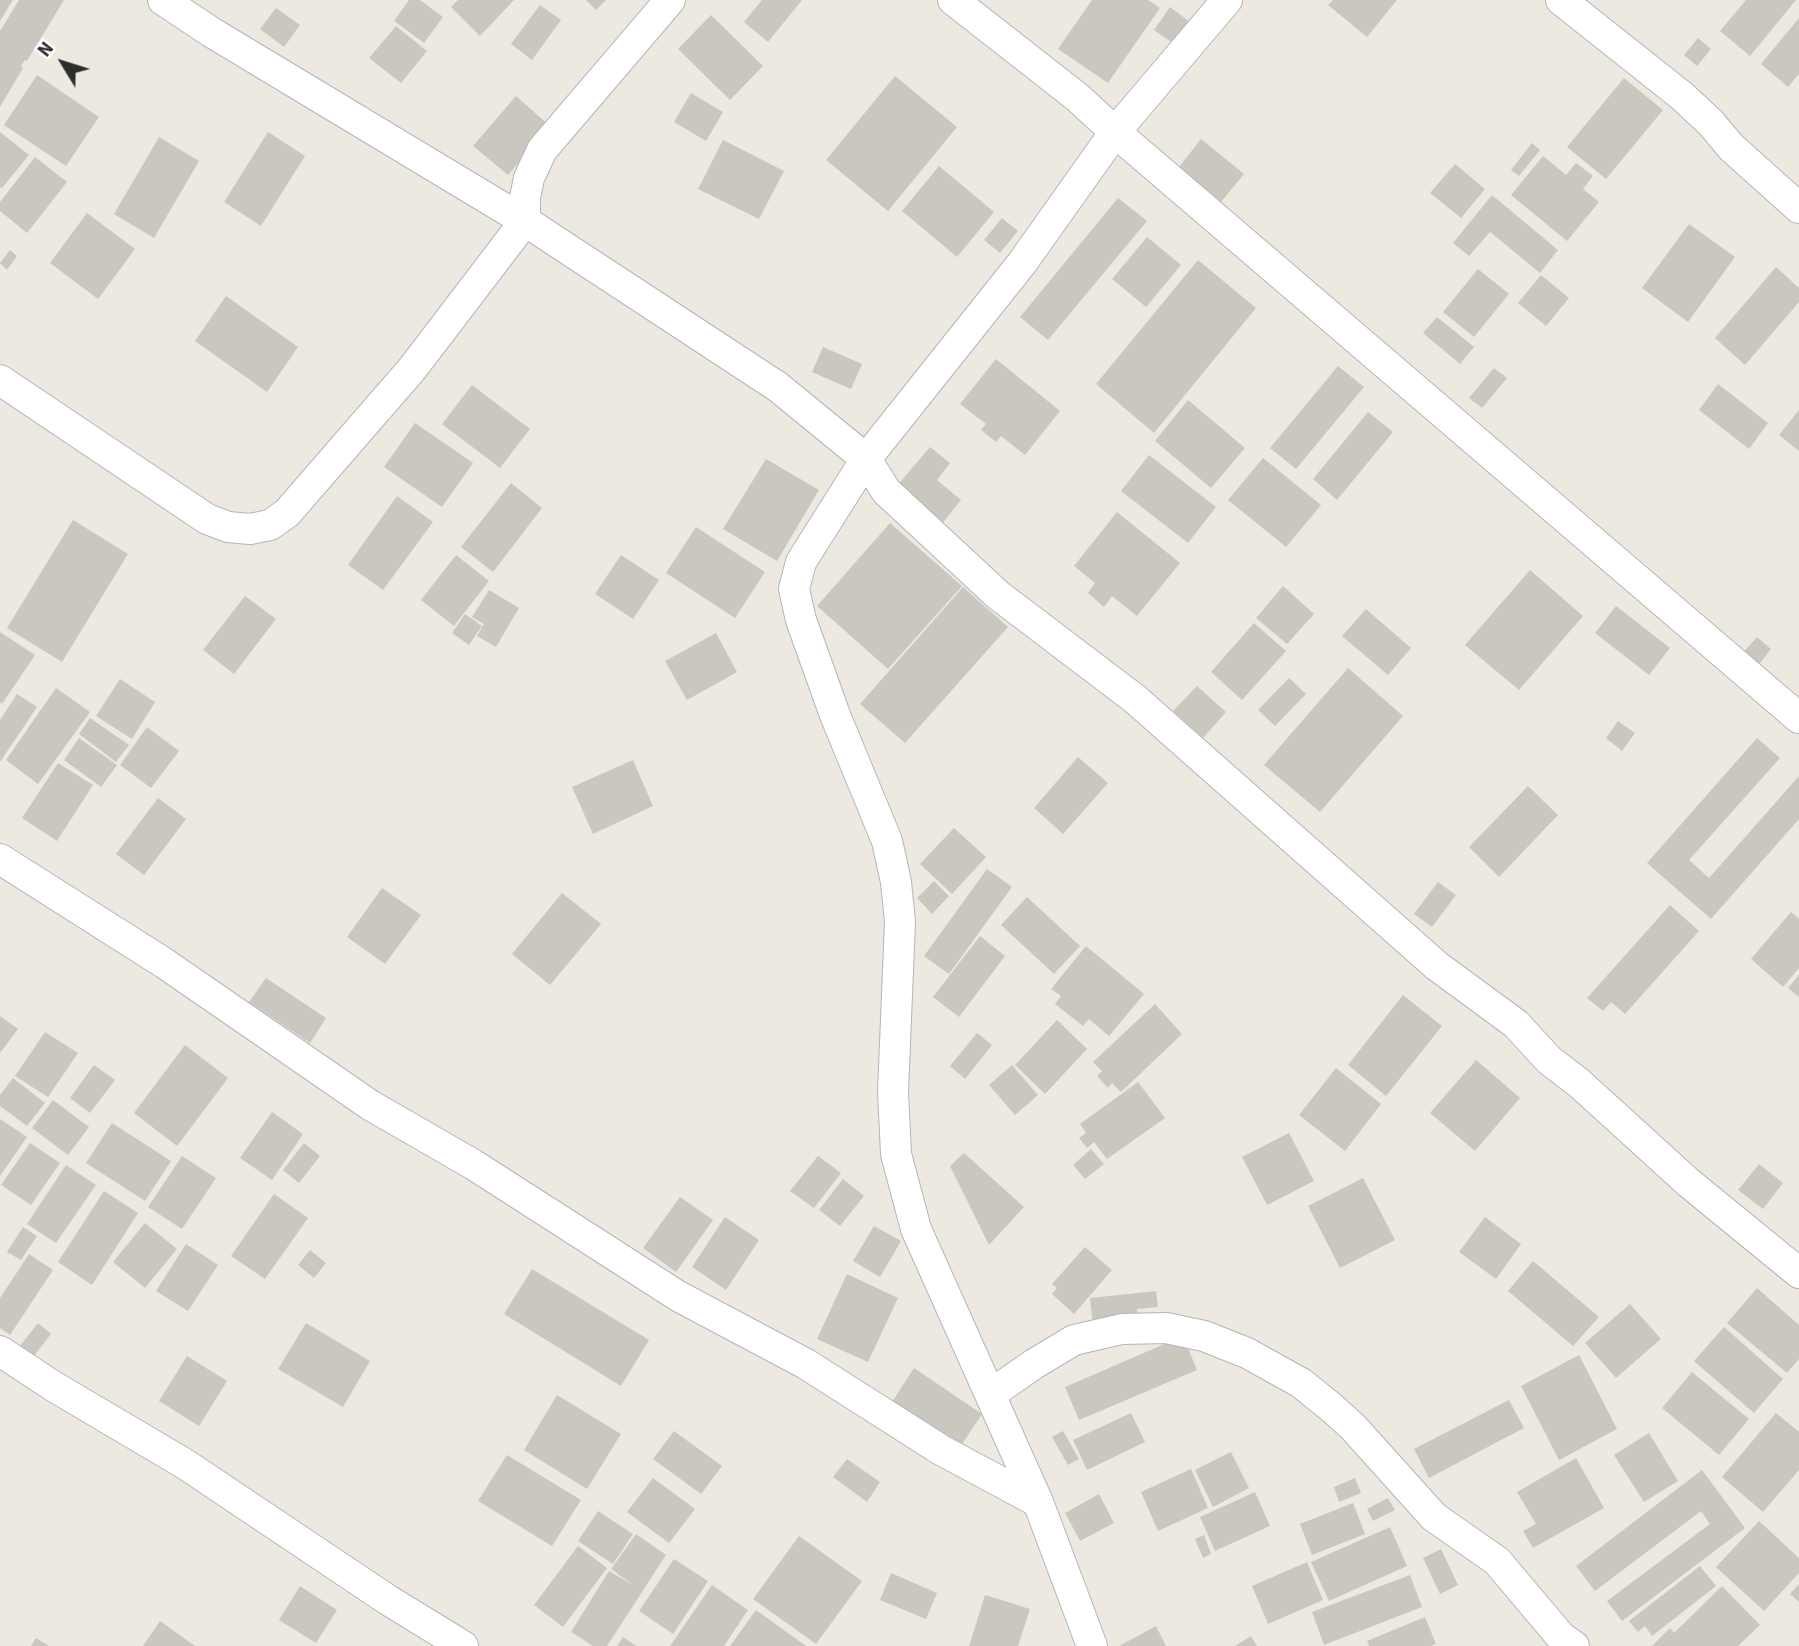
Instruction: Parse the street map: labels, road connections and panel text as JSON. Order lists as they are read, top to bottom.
{
  "north": "top left"
}
